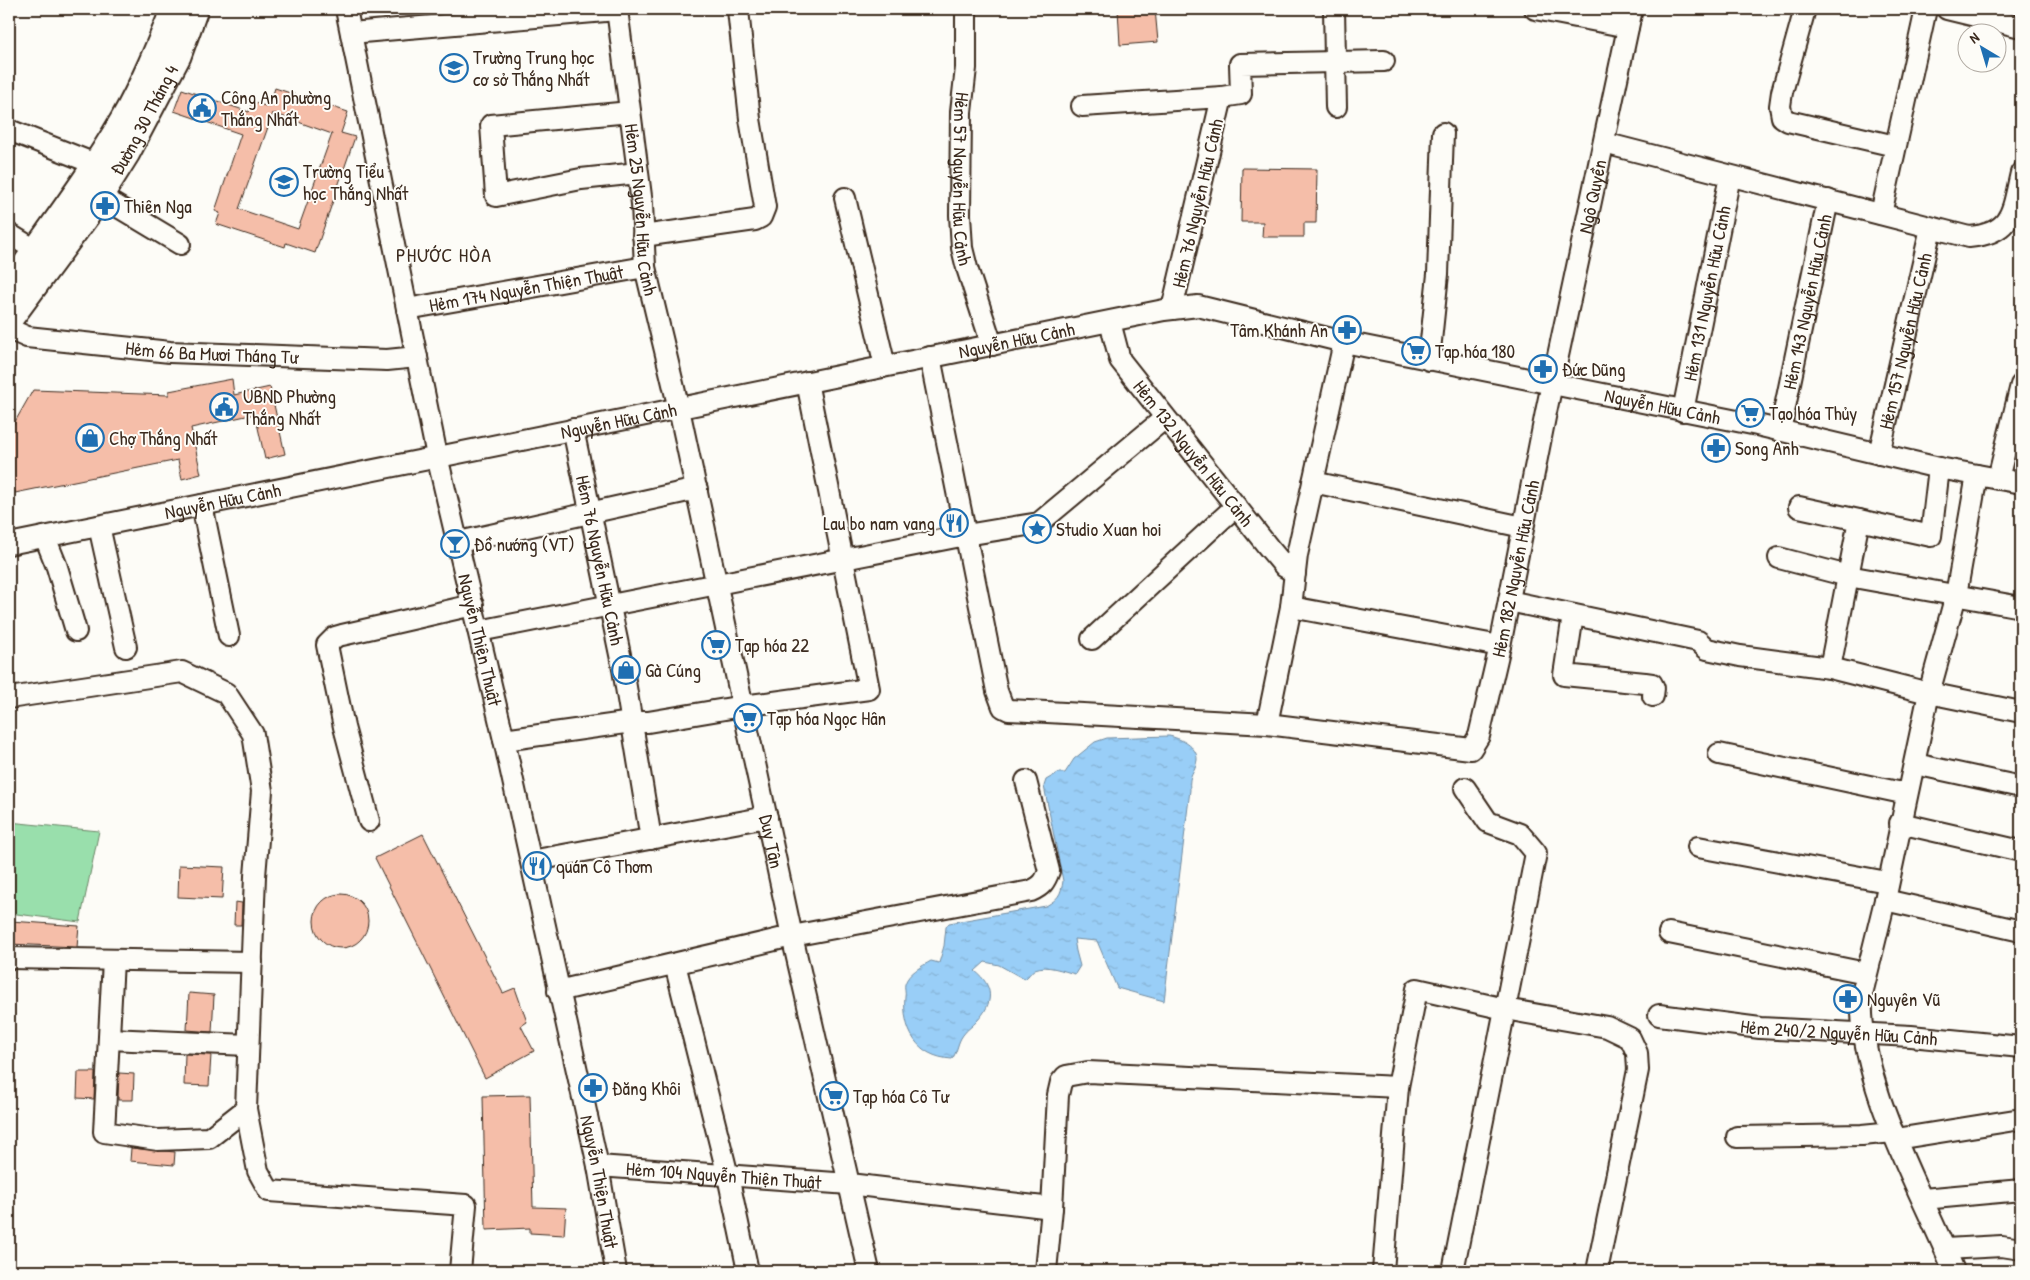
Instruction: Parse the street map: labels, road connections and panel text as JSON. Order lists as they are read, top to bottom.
{
  "streets": {
    "main road": ["Đường 30 Tháng 4"],
    "street": [
      "Hẻm 57 Nguyễn Hữu Cảnh",
      "Ngô Quyền",
      "Hẻm 76 Nguyễn Hữu Cảnh",
      "Hẻm 25 Nguyễn Hữu Cảnh",
      "Hẻm 174 Nguyễn Thiện Thuật",
      "Hẻm 131 Nguyễn Hữu Cảnh",
      "Hẻm 143 Nguyễn Hữu Cảnh",
      "Nguyễn Hữu Cảnh",
      "Hẻm 157 Nguyễn Hữu Cảnh",
      "Hẻm 66 Ba Mươi Tháng Tư",
      "Hẻm 132 Nguyễn Hữu Cảnh",
      "Hẻm 182 Nguyễn Hữu Cảnh",
      "Nguyễn Thiện Thuật",
      "Duy Tân",
      "Hẻm 240/2 Nguyễn Hữu Cảnh",
      "Hẻm 104 Nguyễn Thiện Thuật"
    ]
  },
  "crossings": [
    ["Hẻm 57 Nguyễn Hữu Cảnh", "Nguyễn Hữu Cảnh"],
    ["Ngô Quyền", "Nguyễn Hữu Cảnh"],
    ["Ngô Quyền", "Hẻm 182 Nguyễn Hữu Cảnh"],
    ["Hẻm 76 Nguyễn Hữu Cảnh", "Nguyễn Hữu Cảnh"],
    ["Hẻm 25 Nguyễn Hữu Cảnh", "Hẻm 174 Nguyễn Thiện Thuật"],
    ["Hẻm 25 Nguyễn Hữu Cảnh", "Nguyễn Hữu Cảnh"],
    ["Hẻm 25 Nguyễn Hữu Cảnh", "Duy Tân"],
    ["Hẻm 174 Nguyễn Thiện Thuật", "Nguyễn Thiện Thuật"],
    ["Hẻm 131 Nguyễn Hữu Cảnh", "Nguyễn Hữu Cảnh"],
    ["Hẻm 143 Nguyễn Hữu Cảnh", "Nguyễn Hữu Cảnh"],
    ["Nguyễn Hữu Cảnh", "Hẻm 157 Nguyễn Hữu Cảnh"],
    ["Nguyễn Hữu Cảnh", "Hẻm 132 Nguyễn Hữu Cảnh"],
    ["Nguyễn Hữu Cảnh", "Hẻm 182 Nguyễn Hữu Cảnh"],
    ["Nguyễn Hữu Cảnh", "Nguyễn Thiện Thuật"],
    ["Nguyễn Hữu Cảnh", "Duy Tân"],
    ["Hẻm 66 Ba Mươi Tháng Tư", "Nguyễn Thiện Thuật"],
    ["Nguyễn Thiện Thuật", "Hẻm 104 Nguyễn Thiện Thuật"],
    ["Duy Tân", "Hẻm 104 Nguyễn Thiện Thuật"]
  ],
  "districts": ["PHƯỚC HÒA"],
  "places": {
    "school or university": ["Trường Trung học cơ sở Thắng Nhất", "Trường Tiểu học Thắng Nhất"],
    "public building": ["Công An phường Thắng Nhất", "UBND Phường Thắng Nhất"],
    "pharmacy": [
      "Thiên Nga",
      "Tâm Khánh An",
      "Đức Dũng",
      "Song Anh",
      "Nguyên Vũ",
      "Đăng Khôi"
    ],
    "supermarket": [
      "Tạp hóa 180",
      "Tạo hóa Thủy",
      "Tạp hóa 22",
      "Tạp hóa Ngọc Hân",
      "Tạp hóa Cô Tư"
    ],
    "shop": ["Chợ Thắng Nhất", "Gà Cúng"],
    "restaurant": ["Lau bo nam vang", "quán Cô Thơm"],
    "place": ["Studio Xuan hoi"],
    "bar": ["Đồ nướng (VT)"]
  },
  "north": "top left"
}
